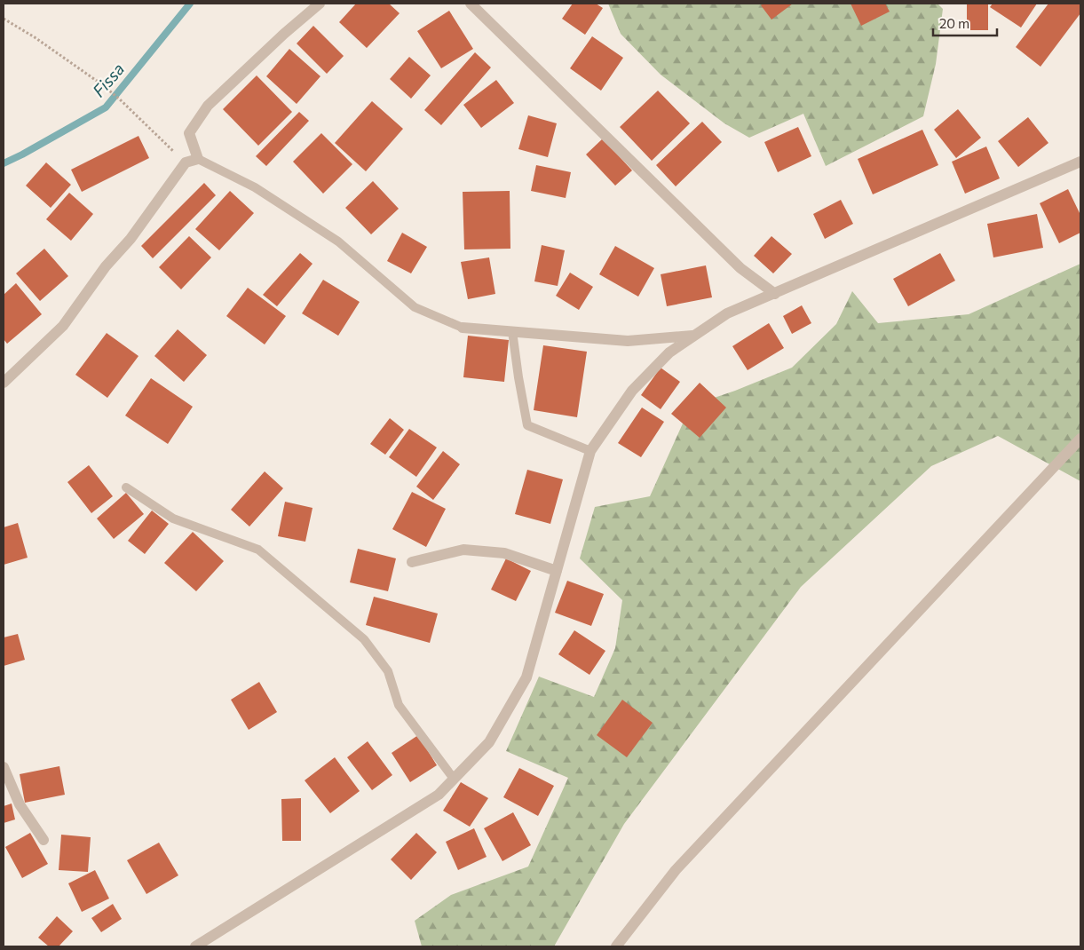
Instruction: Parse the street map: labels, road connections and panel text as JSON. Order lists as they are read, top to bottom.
{
  "water": ["Fissa"],
  "scale_bar": "20 m"
}
